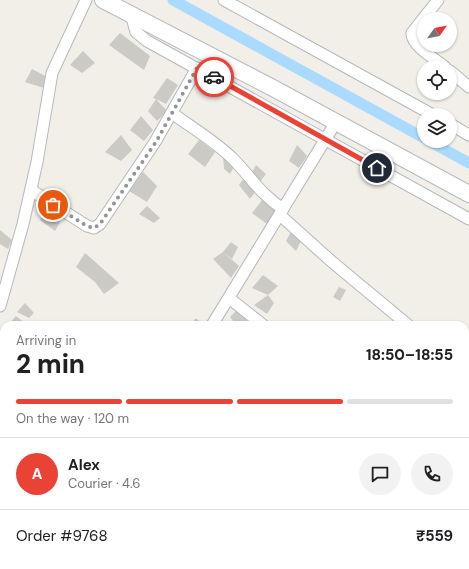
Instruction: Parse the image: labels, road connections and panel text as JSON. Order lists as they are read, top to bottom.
{
  "north": "top right",
  "page": {
    "heading": ["2 min", "Arriving in", "18:50–18:55"],
    "panel": [
      "Alex",
      "Courier · 4.6",
      "Order #9768",
      "₹559"
    ],
    "bar": "On the way · 120 m",
    "round": "A"
  }
}
